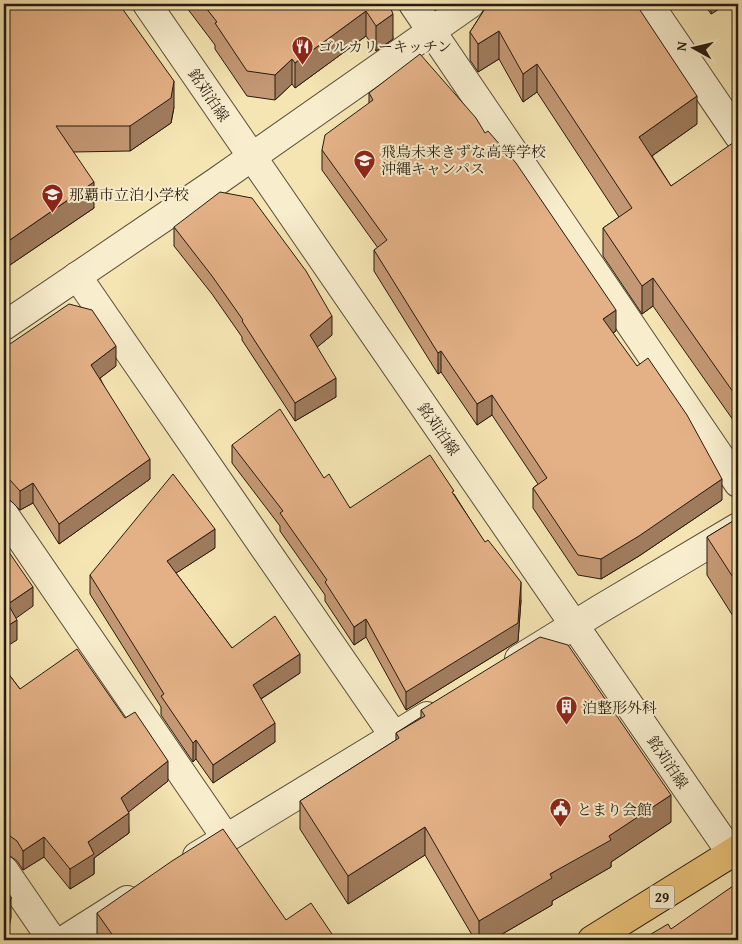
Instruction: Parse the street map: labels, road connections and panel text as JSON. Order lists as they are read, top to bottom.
{
  "streets": {
    "main road": ["29"],
    "street": ["銘苅泊線"]
  },
  "crossings": [
    ["銘苅泊線", "29"]
  ],
  "places": {
    "restaurant": ["ゴルカリーキッチン"],
    "school or university": ["飛鳥未来きずな高等学校 沖縄キャンパス", "那覇市立泊小学校"],
    "building": ["泊整形外科"],
    "public building": ["とまり会館"]
  },
  "north": "left"
}
